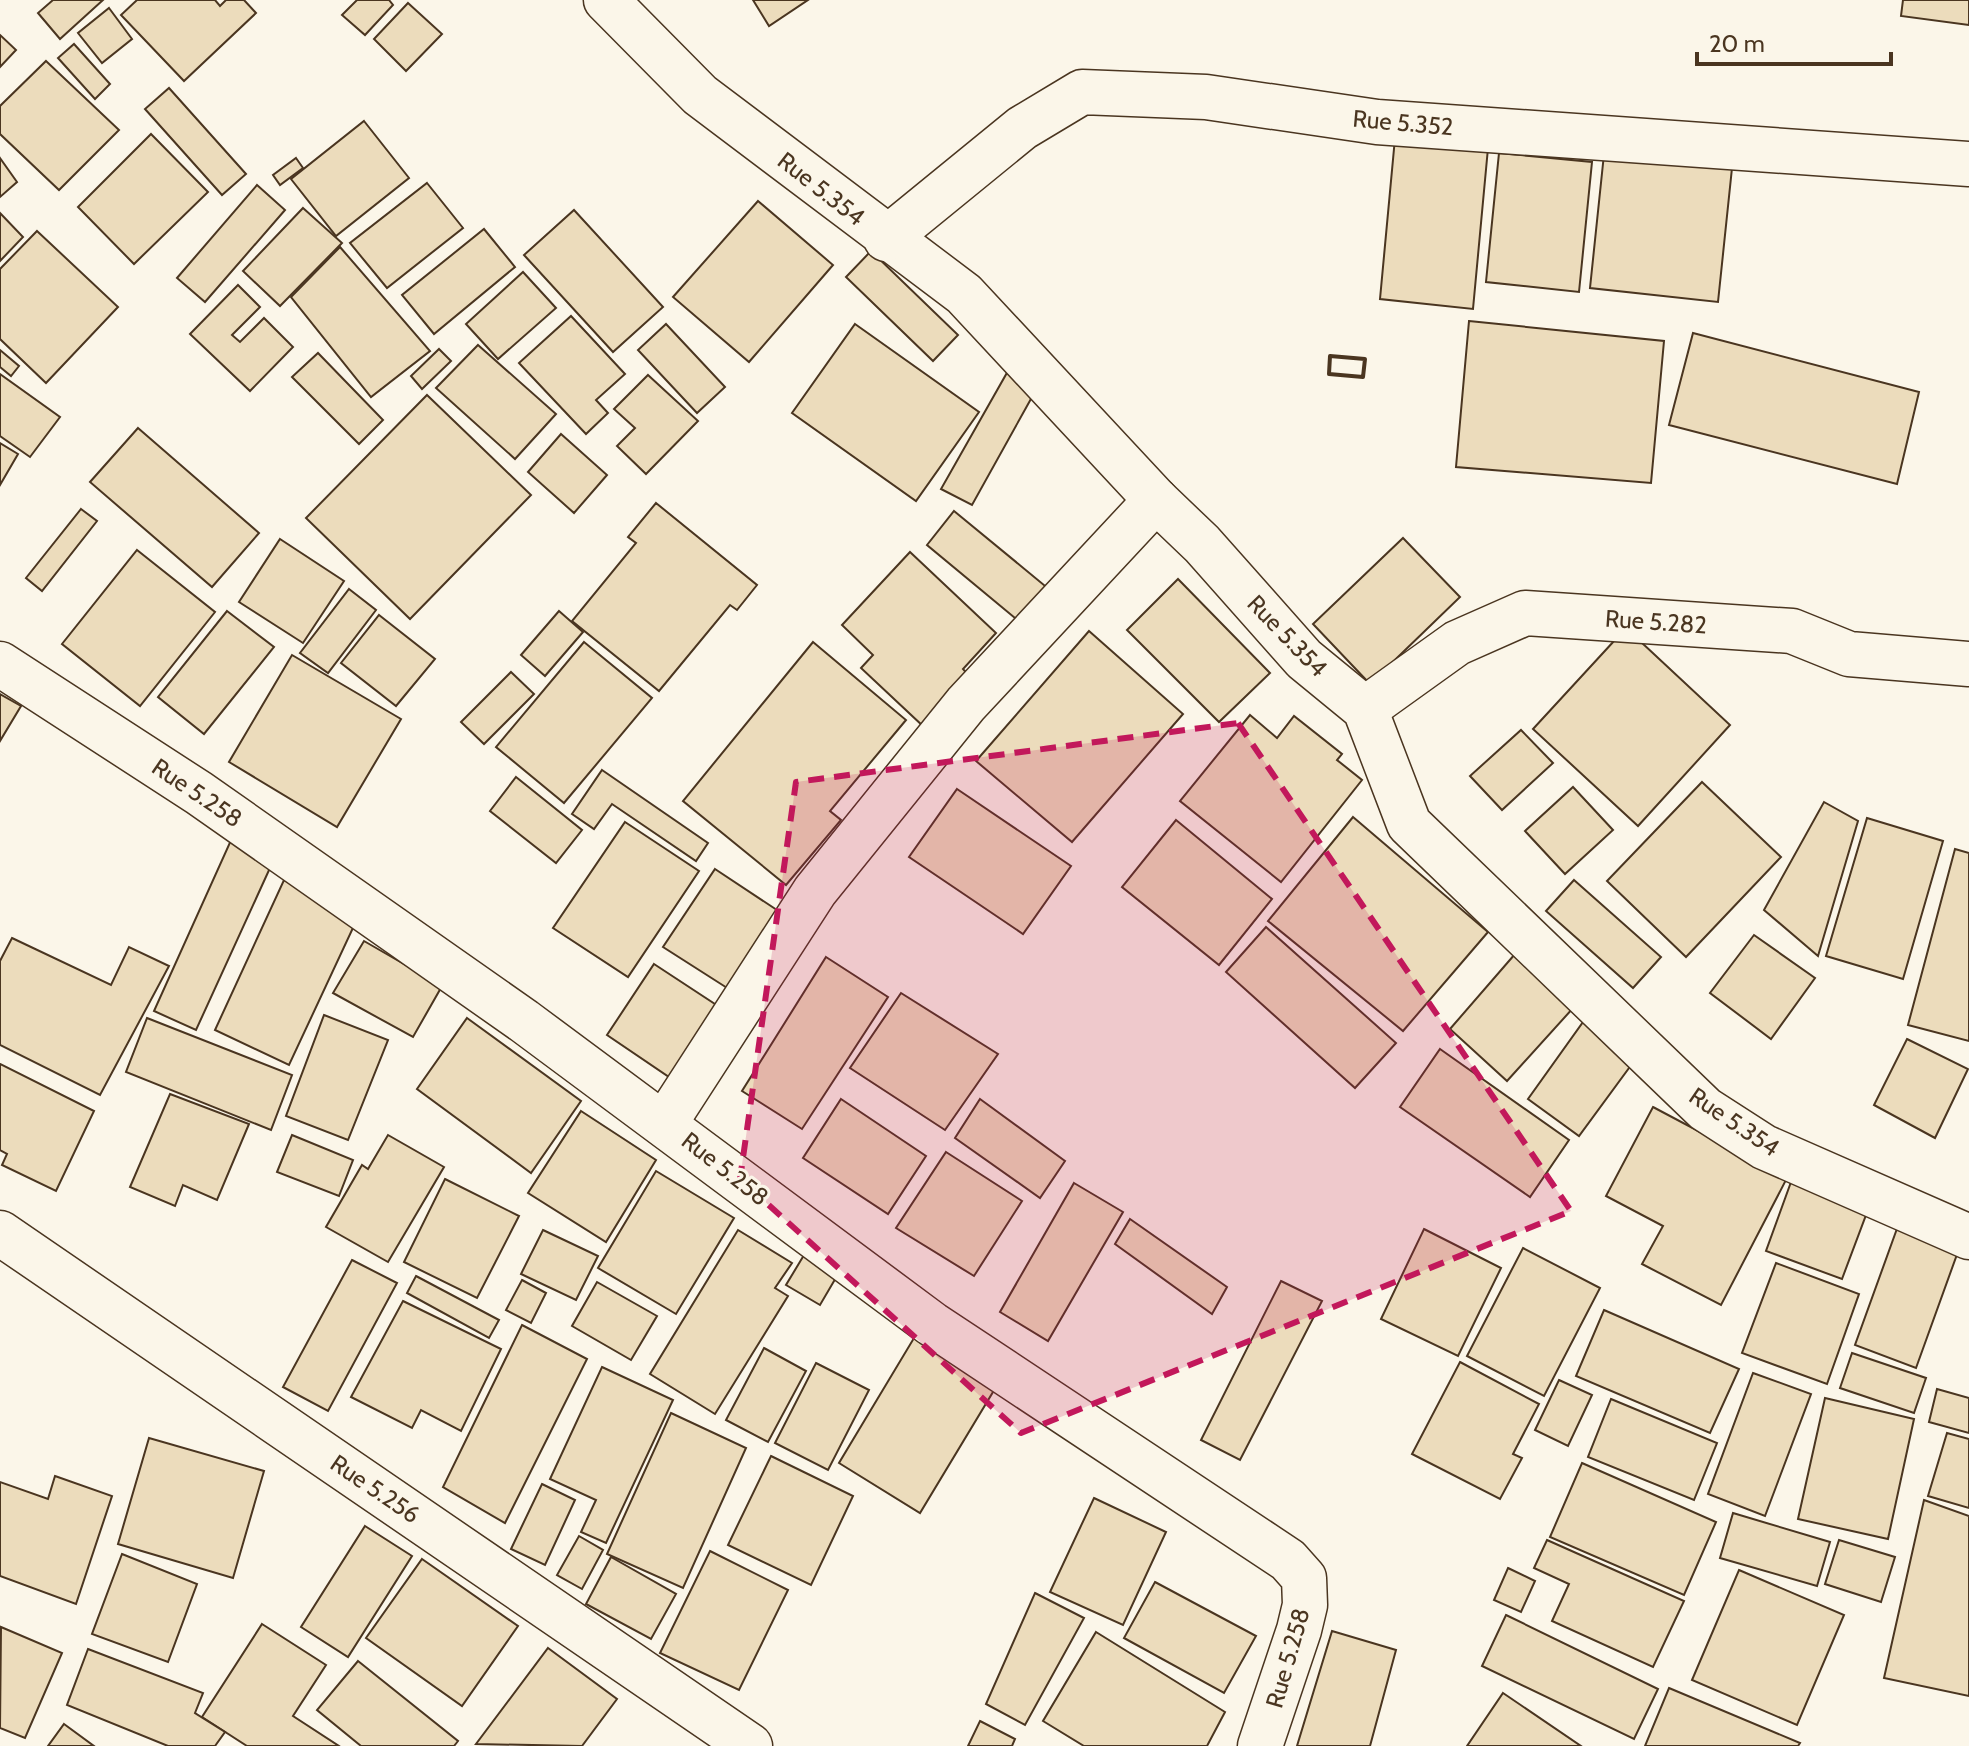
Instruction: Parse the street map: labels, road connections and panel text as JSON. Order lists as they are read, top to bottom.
{
  "streets": {
    "street": [
      "Rue 5.352",
      "Rue 5.354",
      "Rue 5.282",
      "Rue 5.258",
      "Rue 5.256"
    ]
  },
  "crossings": [
    ["Rue 5.352", "Rue 5.354"],
    ["Rue 5.354", "Rue 5.282"]
  ],
  "scale_bar": "20 m"
}
